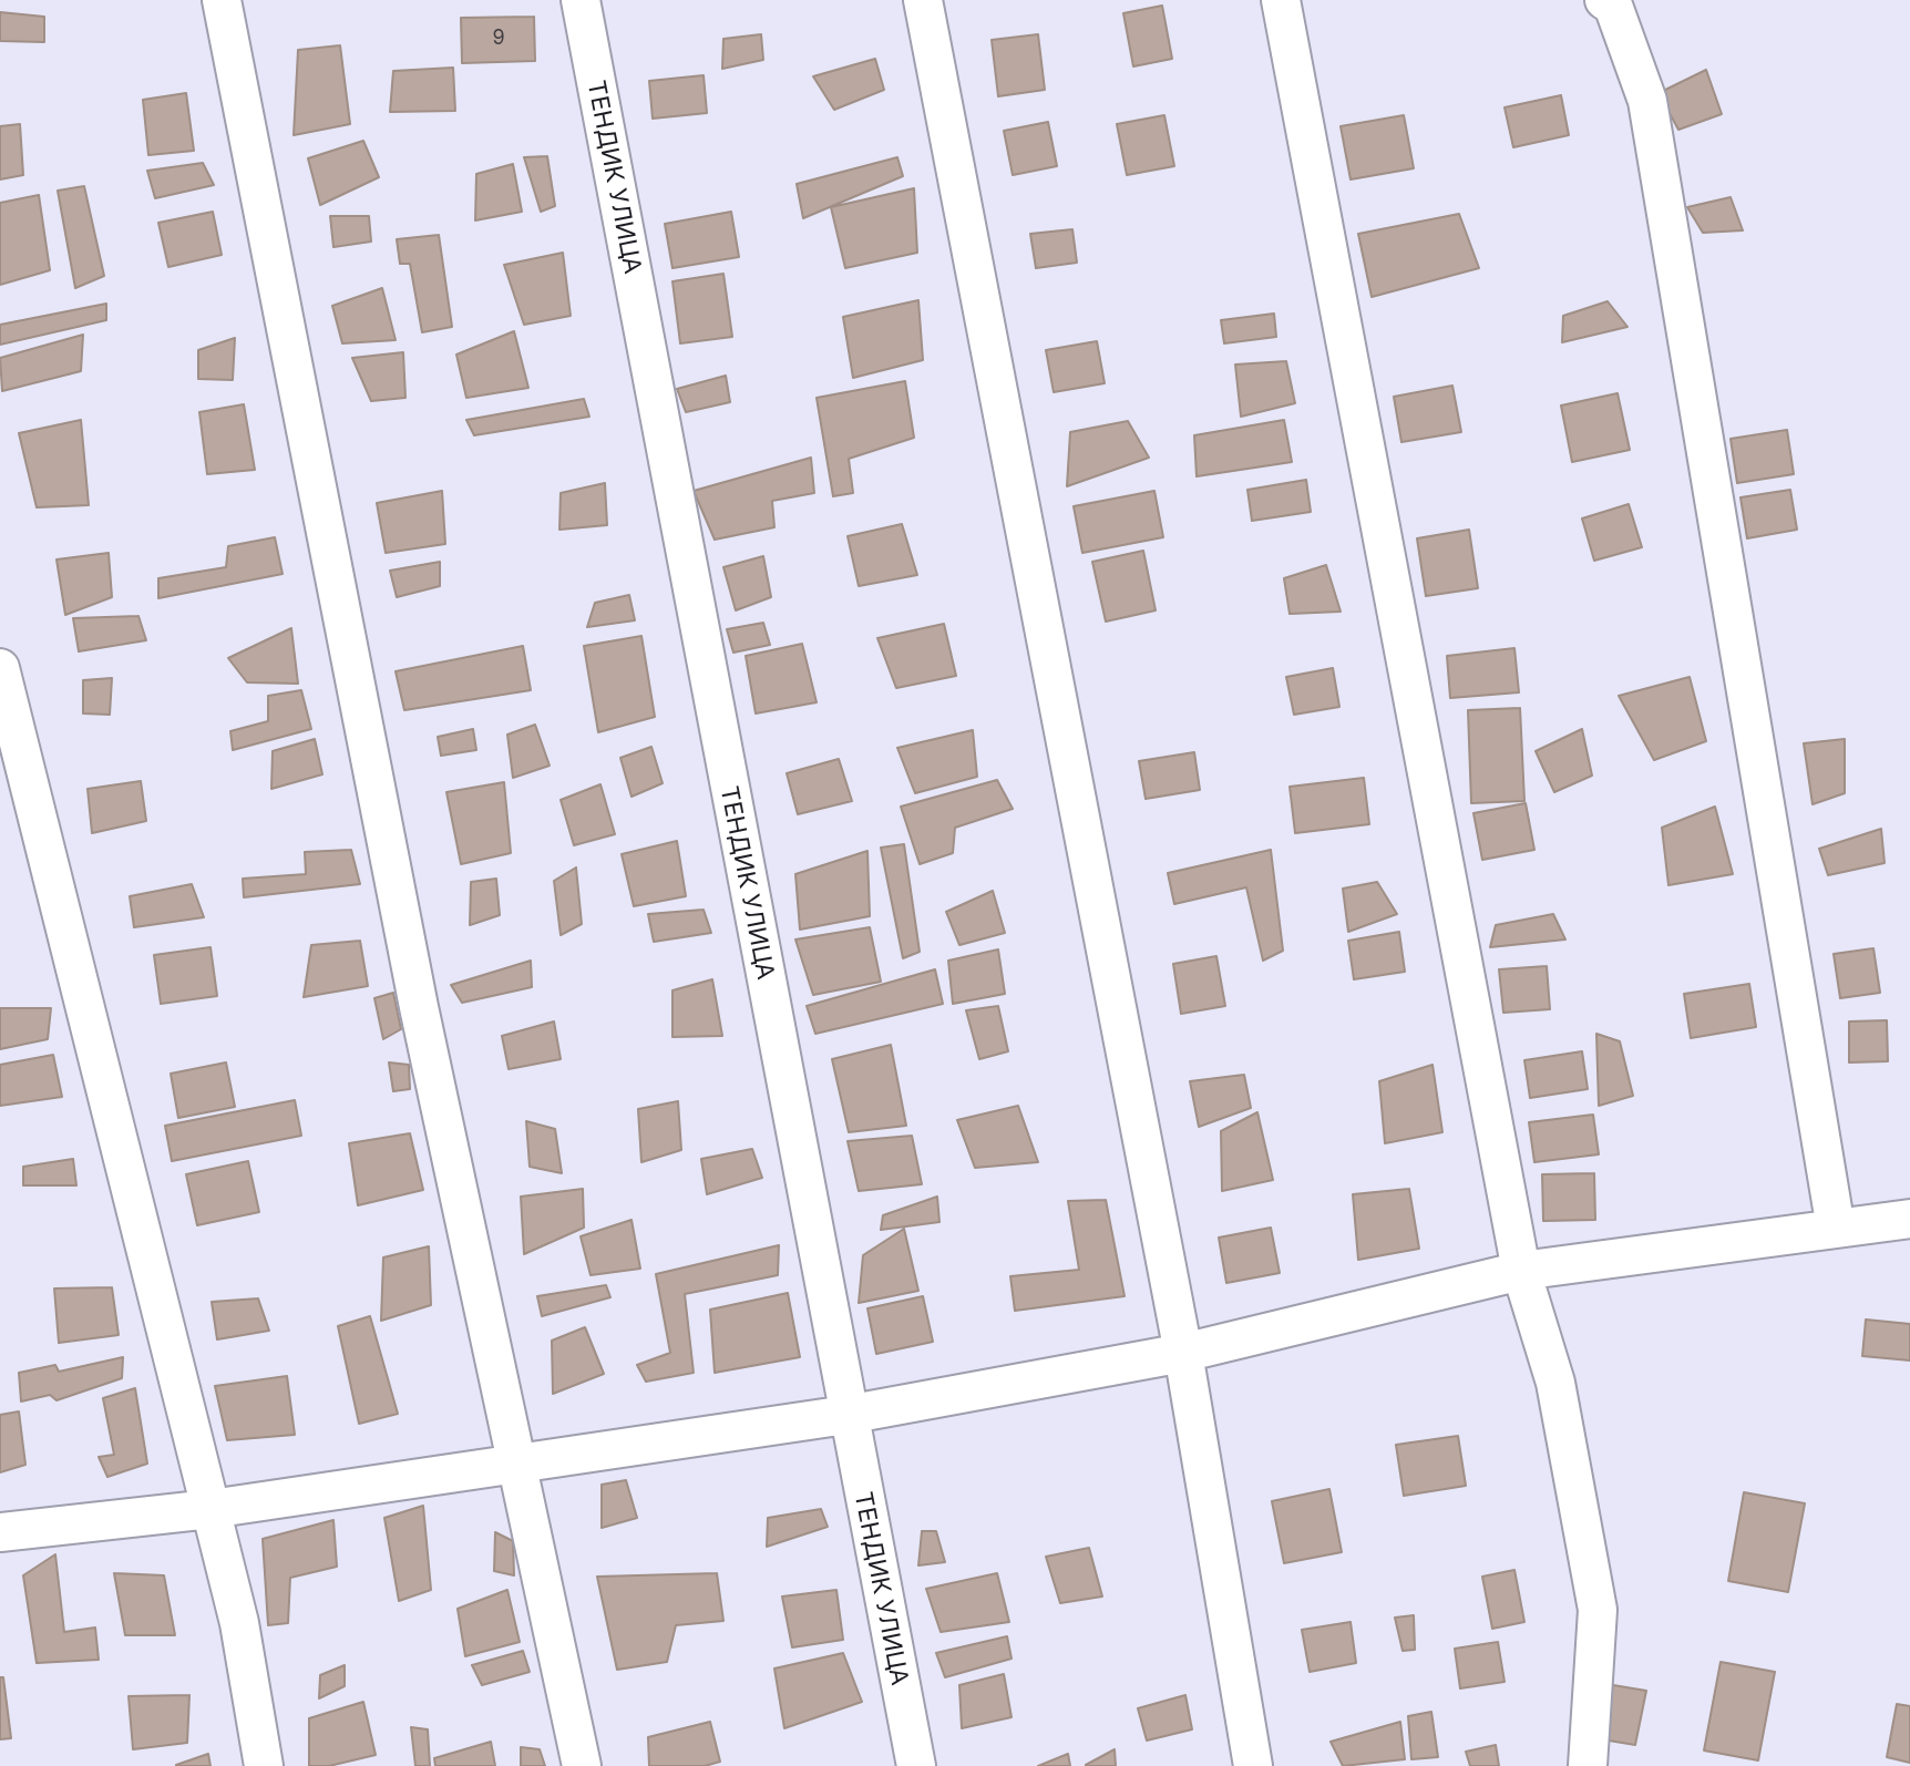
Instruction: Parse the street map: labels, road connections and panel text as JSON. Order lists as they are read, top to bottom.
{
  "streets": {
    "street": ["ТЕНДИК УЛИЦА"]
  },
  "house_numbers": ["9"]
}
